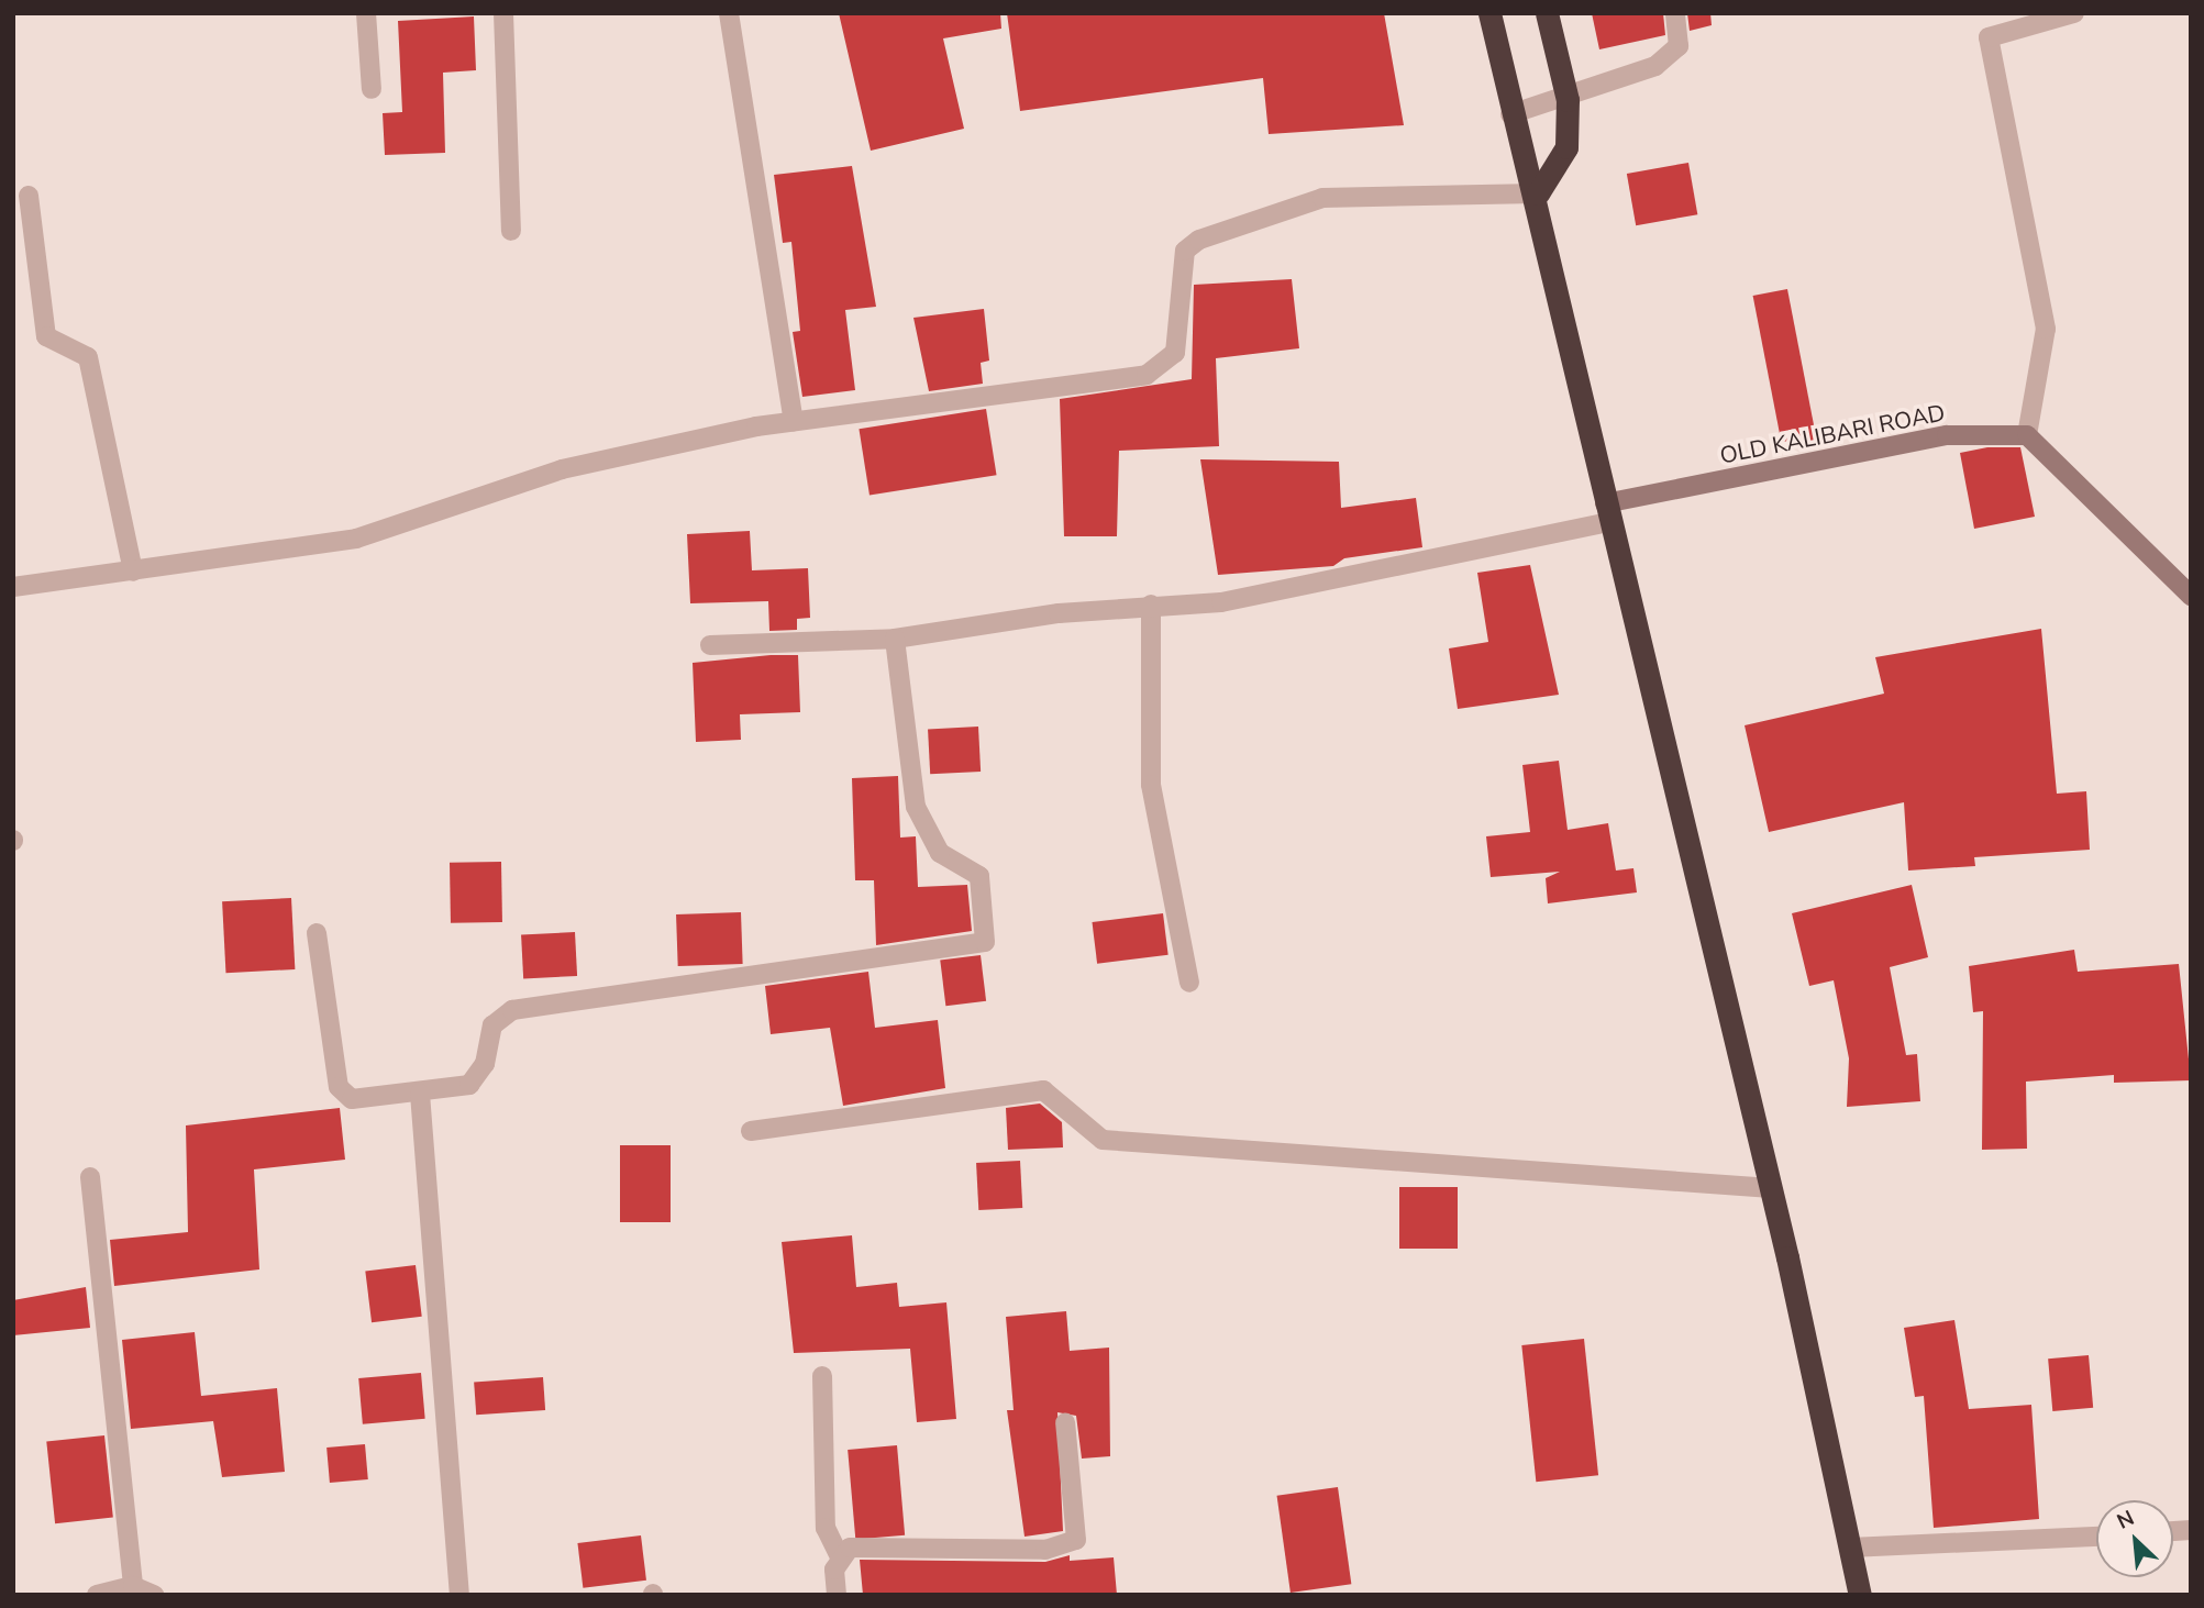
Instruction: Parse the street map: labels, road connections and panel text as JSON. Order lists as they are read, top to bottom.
{
  "streets": {
    "street": ["OLD KALIBARI ROAD"]
  },
  "north": "top left"
}
